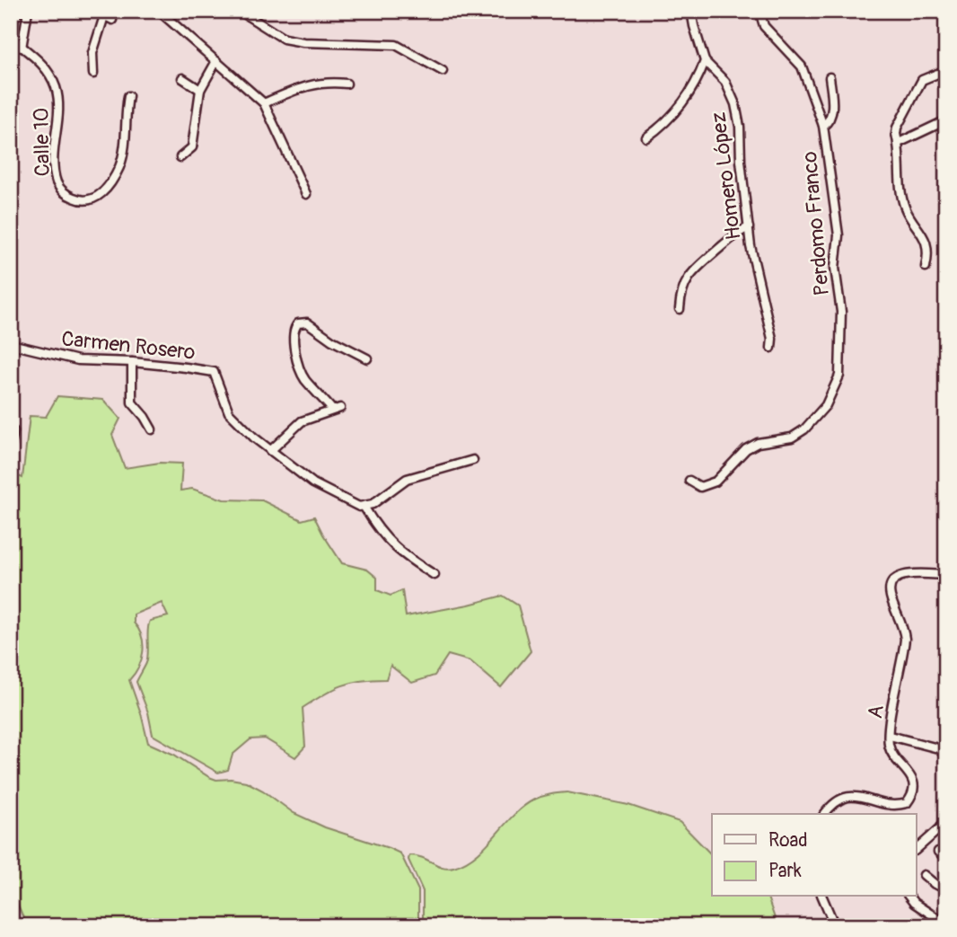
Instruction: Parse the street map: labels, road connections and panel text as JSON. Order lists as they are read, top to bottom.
{
  "streets": {
    "street": [
      "Calle 10",
      "Homero López",
      "Perdomo Franco",
      "Carmen Rosero",
      "A"
    ]
  },
  "legend": ["Road", "Park"]
}
